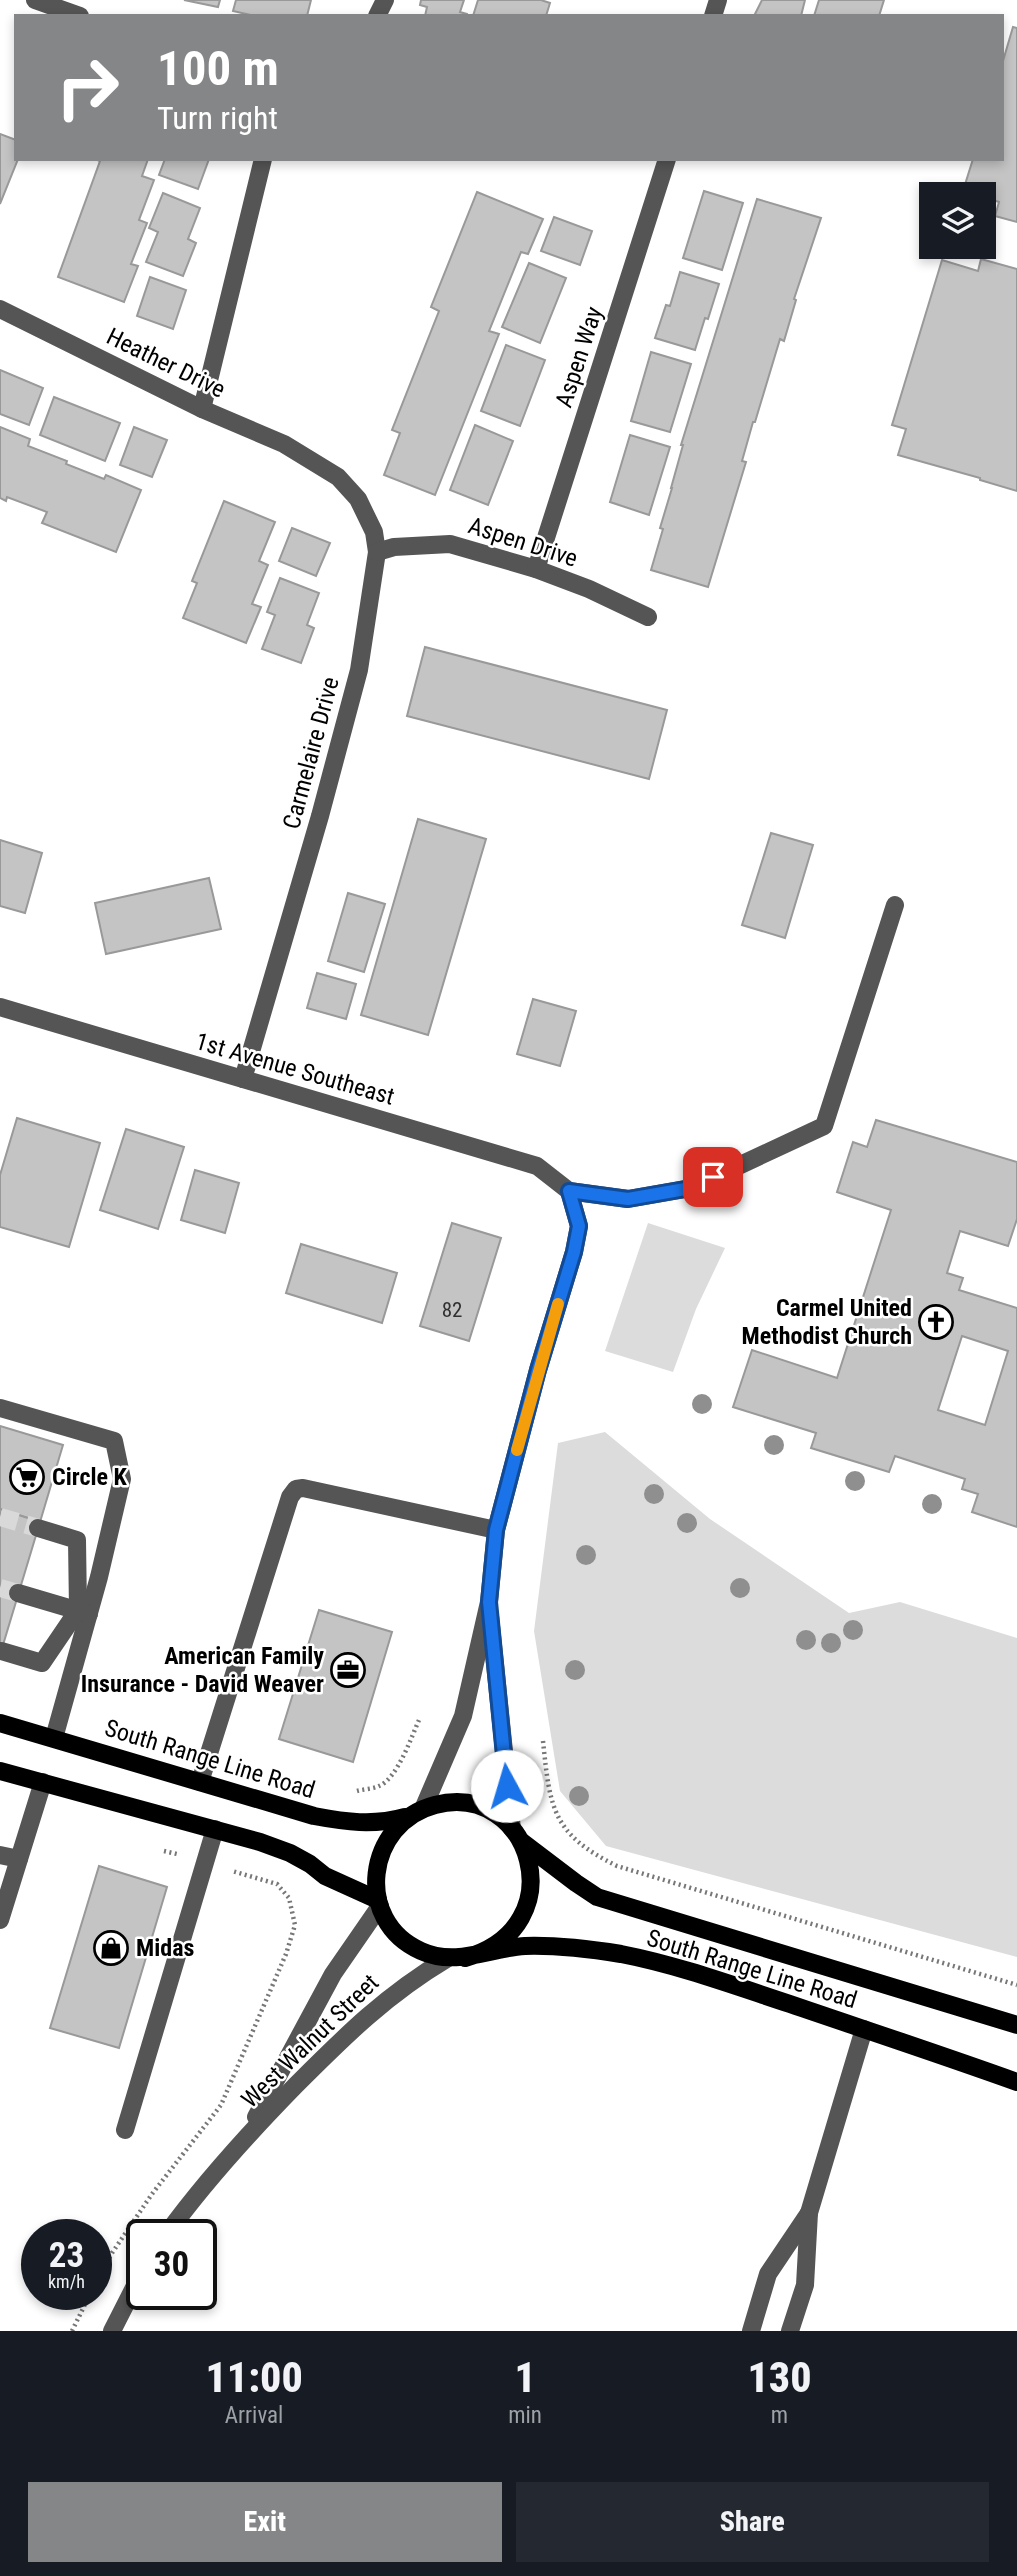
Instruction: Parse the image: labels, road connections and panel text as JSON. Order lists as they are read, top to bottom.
{
  "streets": {
    "main road": ["South Range Line Road"],
    "street": [
      "Aspen Way",
      "Heather Drive",
      "Aspen Drive",
      "Carmelaire Drive",
      "1st Avenue Southeast",
      "West Walnut Street"
    ]
  },
  "crossings": [
    ["Aspen Way", "Aspen Drive"],
    ["Heather Drive", "Carmelaire Drive"],
    ["Aspen Drive", "Carmelaire Drive"],
    ["Carmelaire Drive", "1st Avenue Southeast"],
    ["South Range Line Road", "West Walnut Street"]
  ],
  "places": {
    "church": ["Carmel United Methodist Church"],
    "supermarket": ["Circle K"],
    "office": ["American Family Insurance - David Weaver"],
    "shop": ["Midas"]
  },
  "house_numbers": ["82"],
  "page": {
    "turn": ["100 m", "Turn right"],
    "speed": "23 km/h",
    "limit": "30",
    "eta": [
      "11:00",
      "Arrival",
      "1",
      "min",
      "130",
      "m"
    ],
    "buttons": ["Exit", "Share"]
  }
}
